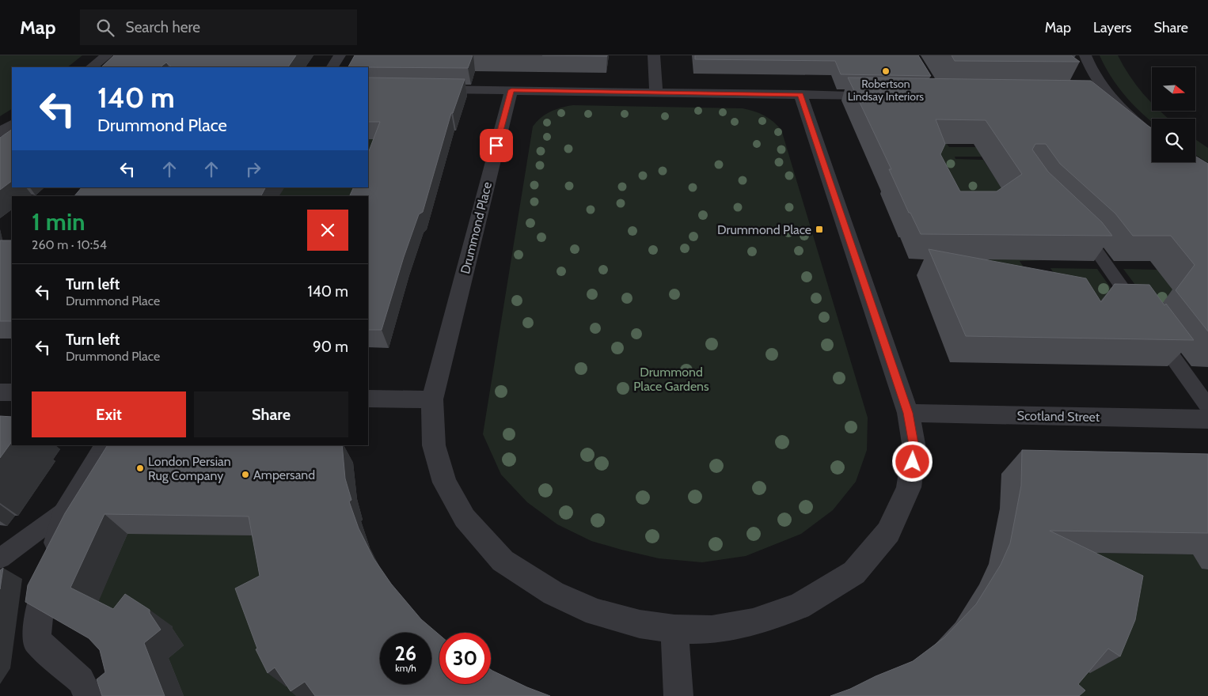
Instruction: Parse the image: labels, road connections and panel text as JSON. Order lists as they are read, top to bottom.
{
  "streets": {
    "street": ["Drummond Place", "Scotland Street"]
  },
  "crossings": [
    ["Drummond Place", "Scotland Street"]
  ],
  "parks": ["Drummond Place Gardens"],
  "places": {
    "other": ["Robertson Lindsay Interiors", "London Persian Rug Company", "Ampersand"],
    "transit": ["Drummond Place"]
  },
  "north": "right",
  "page": {
    "header": "Map",
    "search": "Search here",
    "nav": ["Map", "Layers", "Share"],
    "turn": ["140 m", "Drummond Place"],
    "heading": ["1 min", "260 m · 10:54"],
    "list": [
      {
        "name": "Turn left",
        "note": "Drummond Place",
        "value": "140 m"
      },
      {
        "name": "Turn left",
        "note": "Drummond Place",
        "value": "90 m"
      }
    ],
    "buttons": ["Exit", "Share"],
    "speed": "26 km/h",
    "limit": "30"
  }
}
